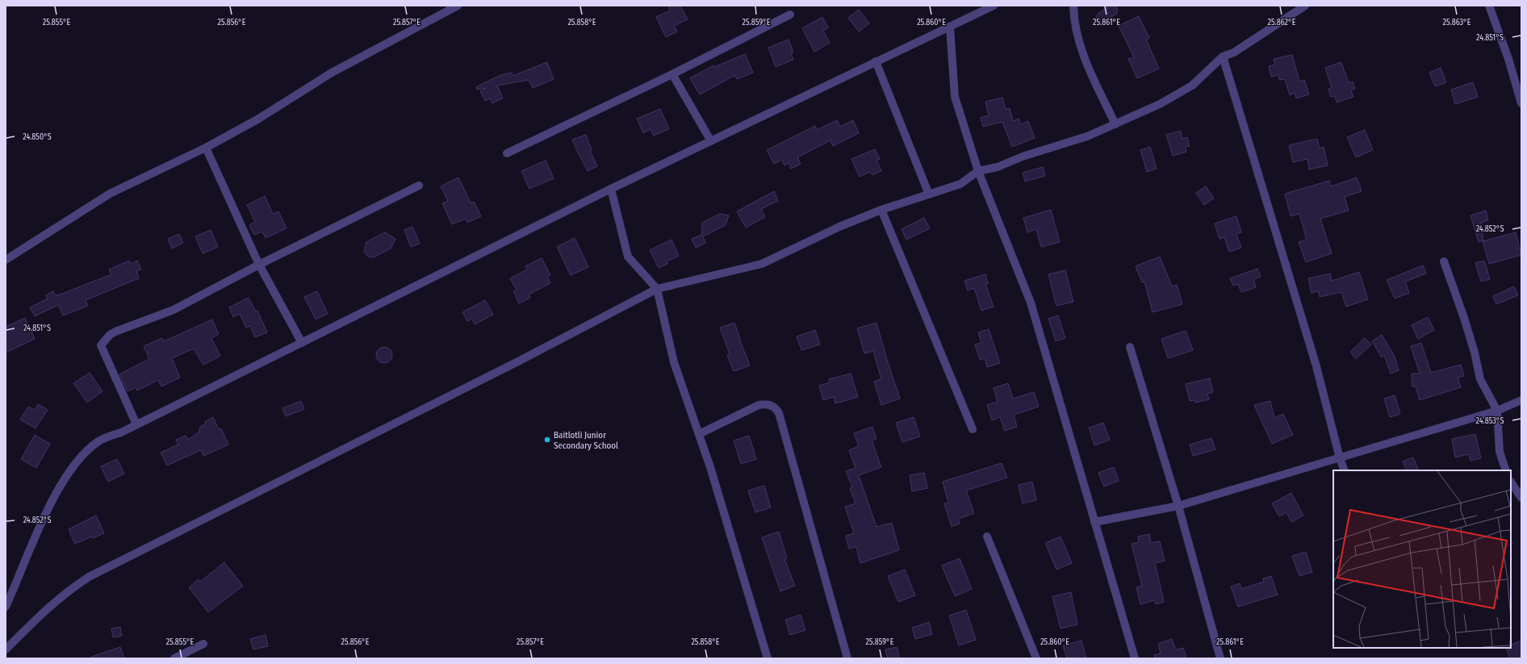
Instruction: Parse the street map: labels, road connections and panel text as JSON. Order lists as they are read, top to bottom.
{
  "places": ["Baitlotli Junior Secondary School"],
  "coordinates": [
    "25.855°E",
    "25.856°E",
    "25.857°E",
    "25.858°E",
    "25.859°E",
    "25.860°E",
    "25.861°E",
    "25.862°E",
    "25.863°E",
    "24.851°S",
    "24.850°S",
    "24.852°S",
    "24.853°S"
  ]
}
